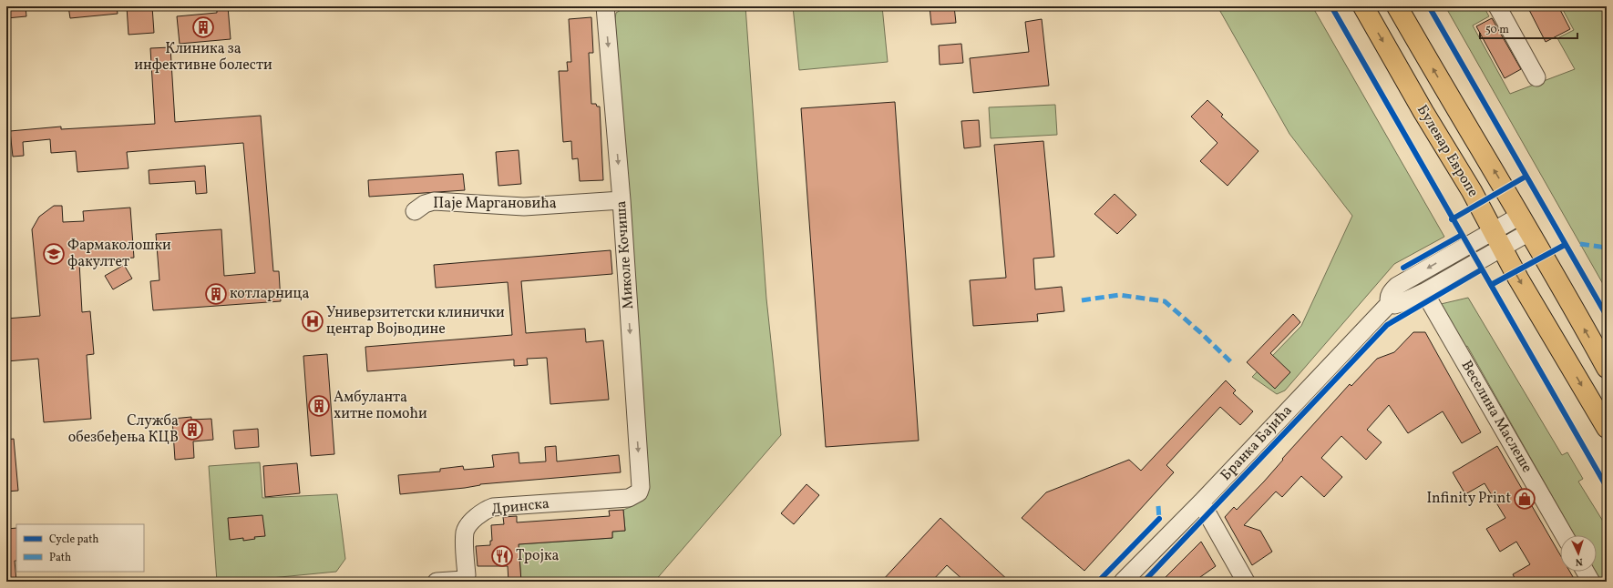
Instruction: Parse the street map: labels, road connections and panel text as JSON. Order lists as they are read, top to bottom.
{
  "streets": {
    "main road": ["Булевар Европе"],
    "street": [
      "Паје Маргановића",
      "Миколе Кочиша",
      "Веселина Маслеше",
      "Бранка Бајића",
      "Дринска"
    ]
  },
  "crossings": [
    ["Булевар Европе", "Бранка Бајића"],
    ["Паје Маргановића", "Миколе Кочиша"],
    ["Миколе Кочиша", "Дринска"]
  ],
  "one_way": ["Миколе Кочиша"],
  "places": {
    "building": [
      "Клиника за инфективне болести",
      "котларница",
      "Амбуланта хитне помоћи",
      "Служба обезбеђења КЦВ"
    ],
    "school or university": ["Фармаколошки факултет"],
    "hospital": ["Универзитетски клинички центар Војводине"],
    "shop": ["Infinity Print"],
    "restaurant": ["Тројка"]
  },
  "legend": ["Cycle path", "Path"],
  "scale_bar": "50 m",
  "north": "bottom"
}
